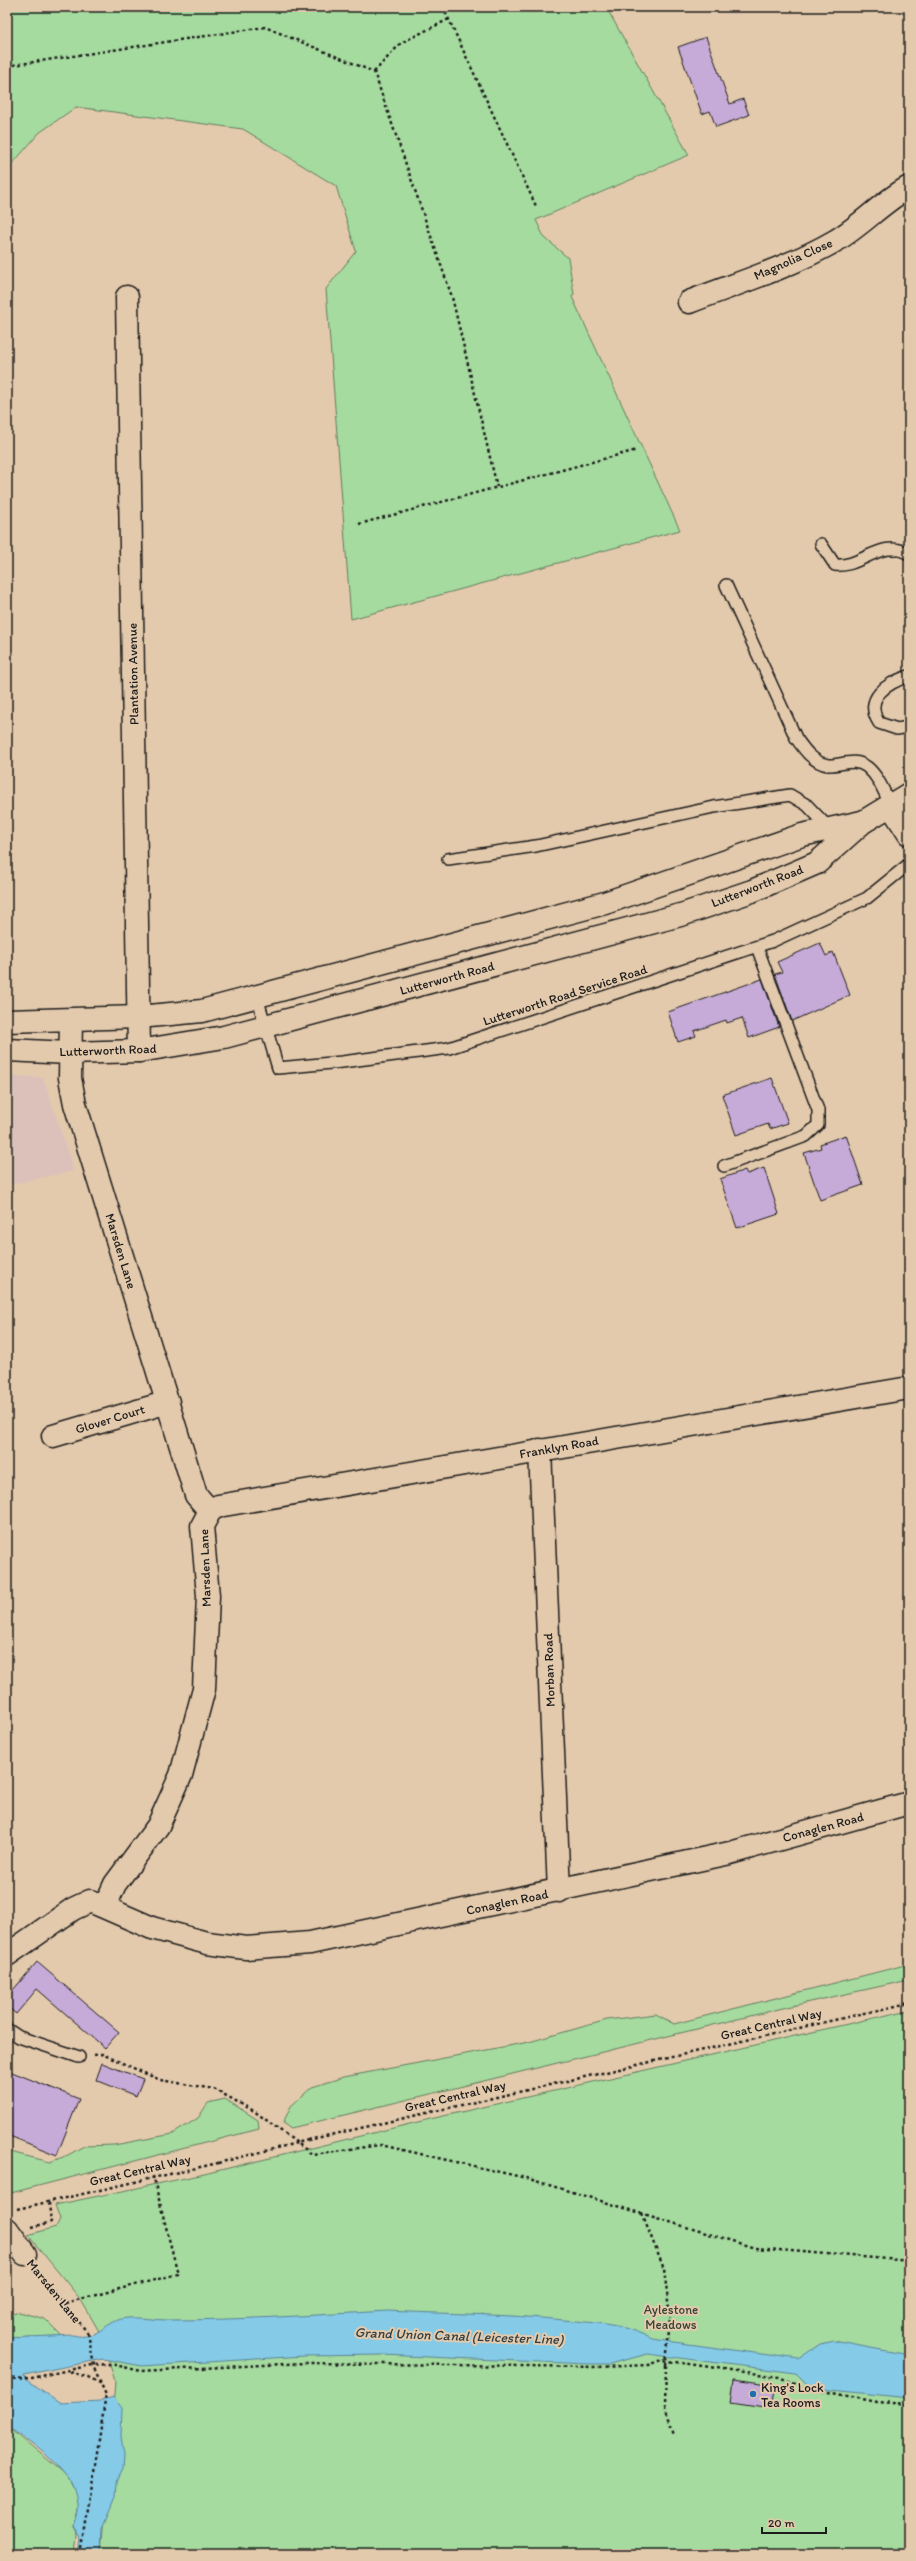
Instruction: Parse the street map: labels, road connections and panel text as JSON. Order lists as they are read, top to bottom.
{
  "streets": {
    "street": [
      "Magnolia Close",
      "Plantation Avenue",
      "Lutterworth Road",
      "Marsden Lane",
      "Glover Court",
      "Franklyn Road",
      "Morban Road",
      "Conaglen Road"
    ],
    "lane": ["Lutterworth Road Service Road"],
    "path": ["Great Central Way"]
  },
  "crossings": [
    ["Plantation Avenue", "Lutterworth Road"],
    ["Lutterworth Road", "Lutterworth Road Service Road"],
    ["Lutterworth Road", "Marsden Lane"],
    ["Marsden Lane", "Glover Court"],
    ["Marsden Lane", "Franklyn Road"],
    ["Marsden Lane", "Conaglen Road"],
    ["Marsden Lane", "Great Central Way"],
    ["Franklyn Road", "Morban Road"],
    ["Morban Road", "Conaglen Road"]
  ],
  "water": ["Grand Union Canal (Leicester Line)"],
  "parks": ["Aylestone Meadows"],
  "places": ["King's Lock Tea Rooms"],
  "scale_bar": "20 m"
}
